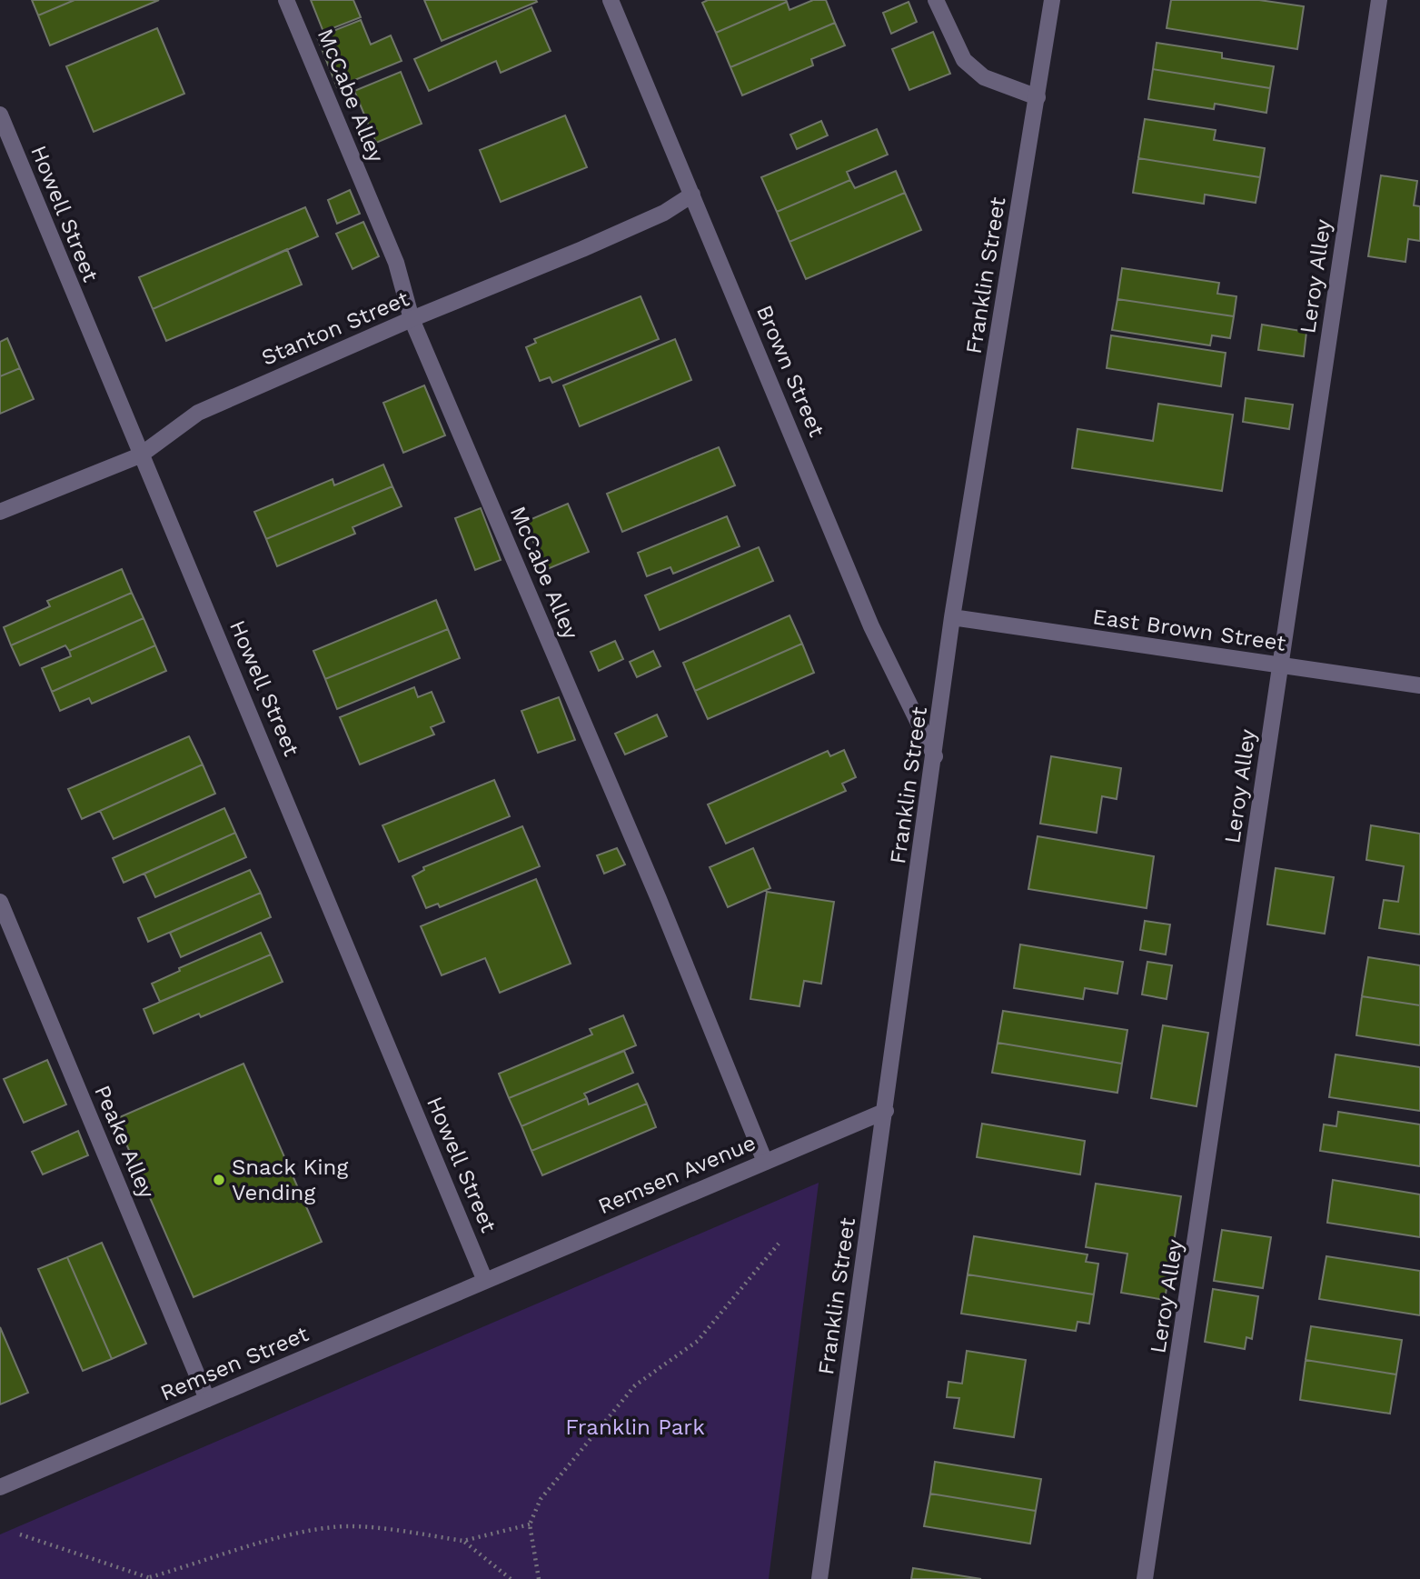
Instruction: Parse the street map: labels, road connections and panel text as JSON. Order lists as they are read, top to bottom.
{
  "streets": {
    "street": [
      "McCabe Alley",
      "Howell Street",
      "Franklin Street",
      "Leroy Alley",
      "Stanton Street",
      "Brown Street",
      "East Brown Street",
      "Peake Alley",
      "Remsen Avenue",
      "Remsen Street"
    ]
  },
  "crossings": [
    ["McCabe Alley", "Stanton Street"],
    ["McCabe Alley", "Remsen Avenue"],
    ["Howell Street", "Stanton Street"],
    ["Howell Street", "Remsen Avenue"],
    ["Howell Street", "Remsen Street"],
    ["Franklin Street", "Brown Street"],
    ["Franklin Street", "East Brown Street"],
    ["Franklin Street", "Remsen Avenue"],
    ["Leroy Alley", "East Brown Street"],
    ["Stanton Street", "Brown Street"],
    ["Peake Alley", "Remsen Street"],
    ["Remsen Avenue", "Remsen Street"]
  ],
  "parks": ["Franklin Park"],
  "places": ["Snack King Vending"]
}
